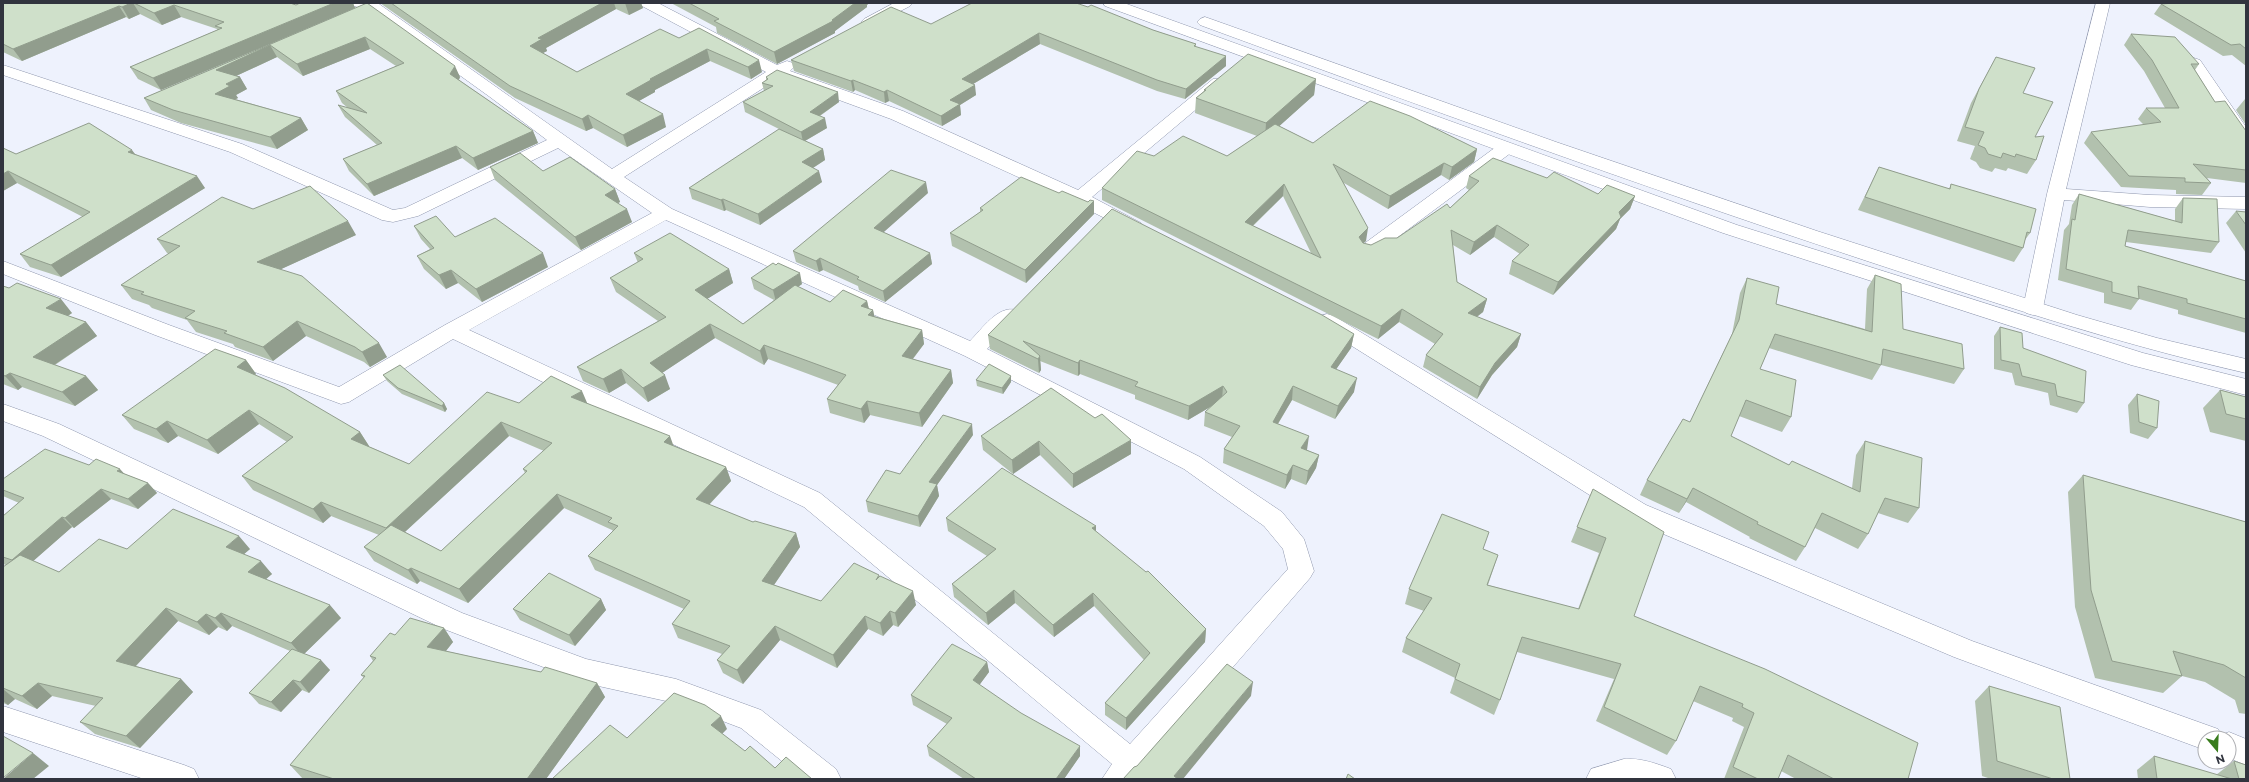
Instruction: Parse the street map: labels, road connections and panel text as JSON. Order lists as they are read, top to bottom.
{
  "north": "bottom"
}
